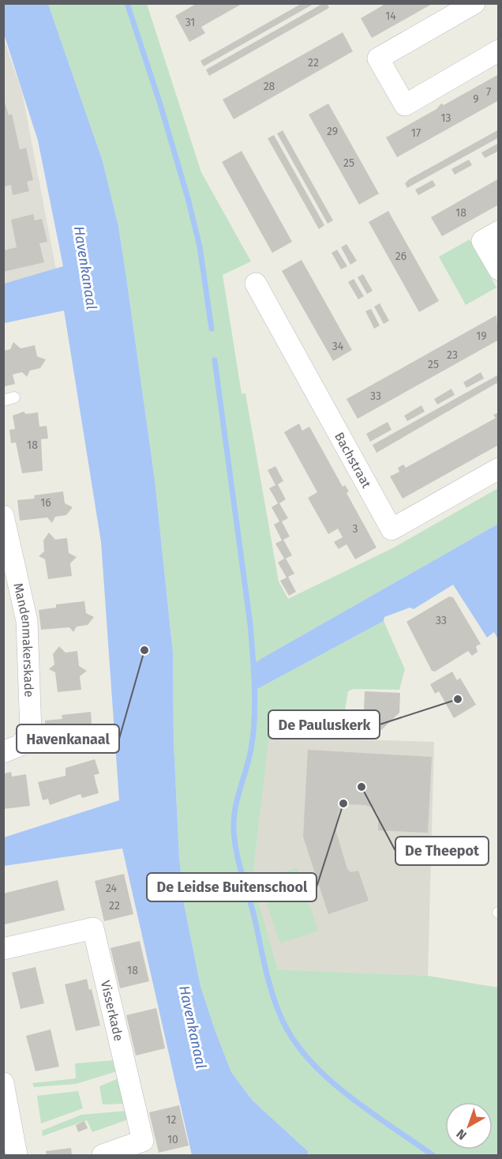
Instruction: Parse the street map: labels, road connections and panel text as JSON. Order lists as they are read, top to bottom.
{
  "streets": {
    "street": ["Bachstraat", "Mandenmakerskade", "Visserkade"]
  },
  "water": ["Havenkanaal"],
  "places": [
    "Havenkanaal",
    "De Pauluskerk",
    "De Theepot",
    "De Leidse Buitenschool"
  ],
  "house_numbers": [
    "14",
    "31",
    "22",
    "28",
    "7",
    "9",
    "13",
    "29",
    "17",
    "25",
    "18",
    "26",
    "19",
    "34",
    "23",
    "25",
    "33",
    "18",
    "16",
    "3",
    "33",
    "24",
    "22",
    "18",
    "12",
    "10"
  ],
  "north": "bottom left"
}
